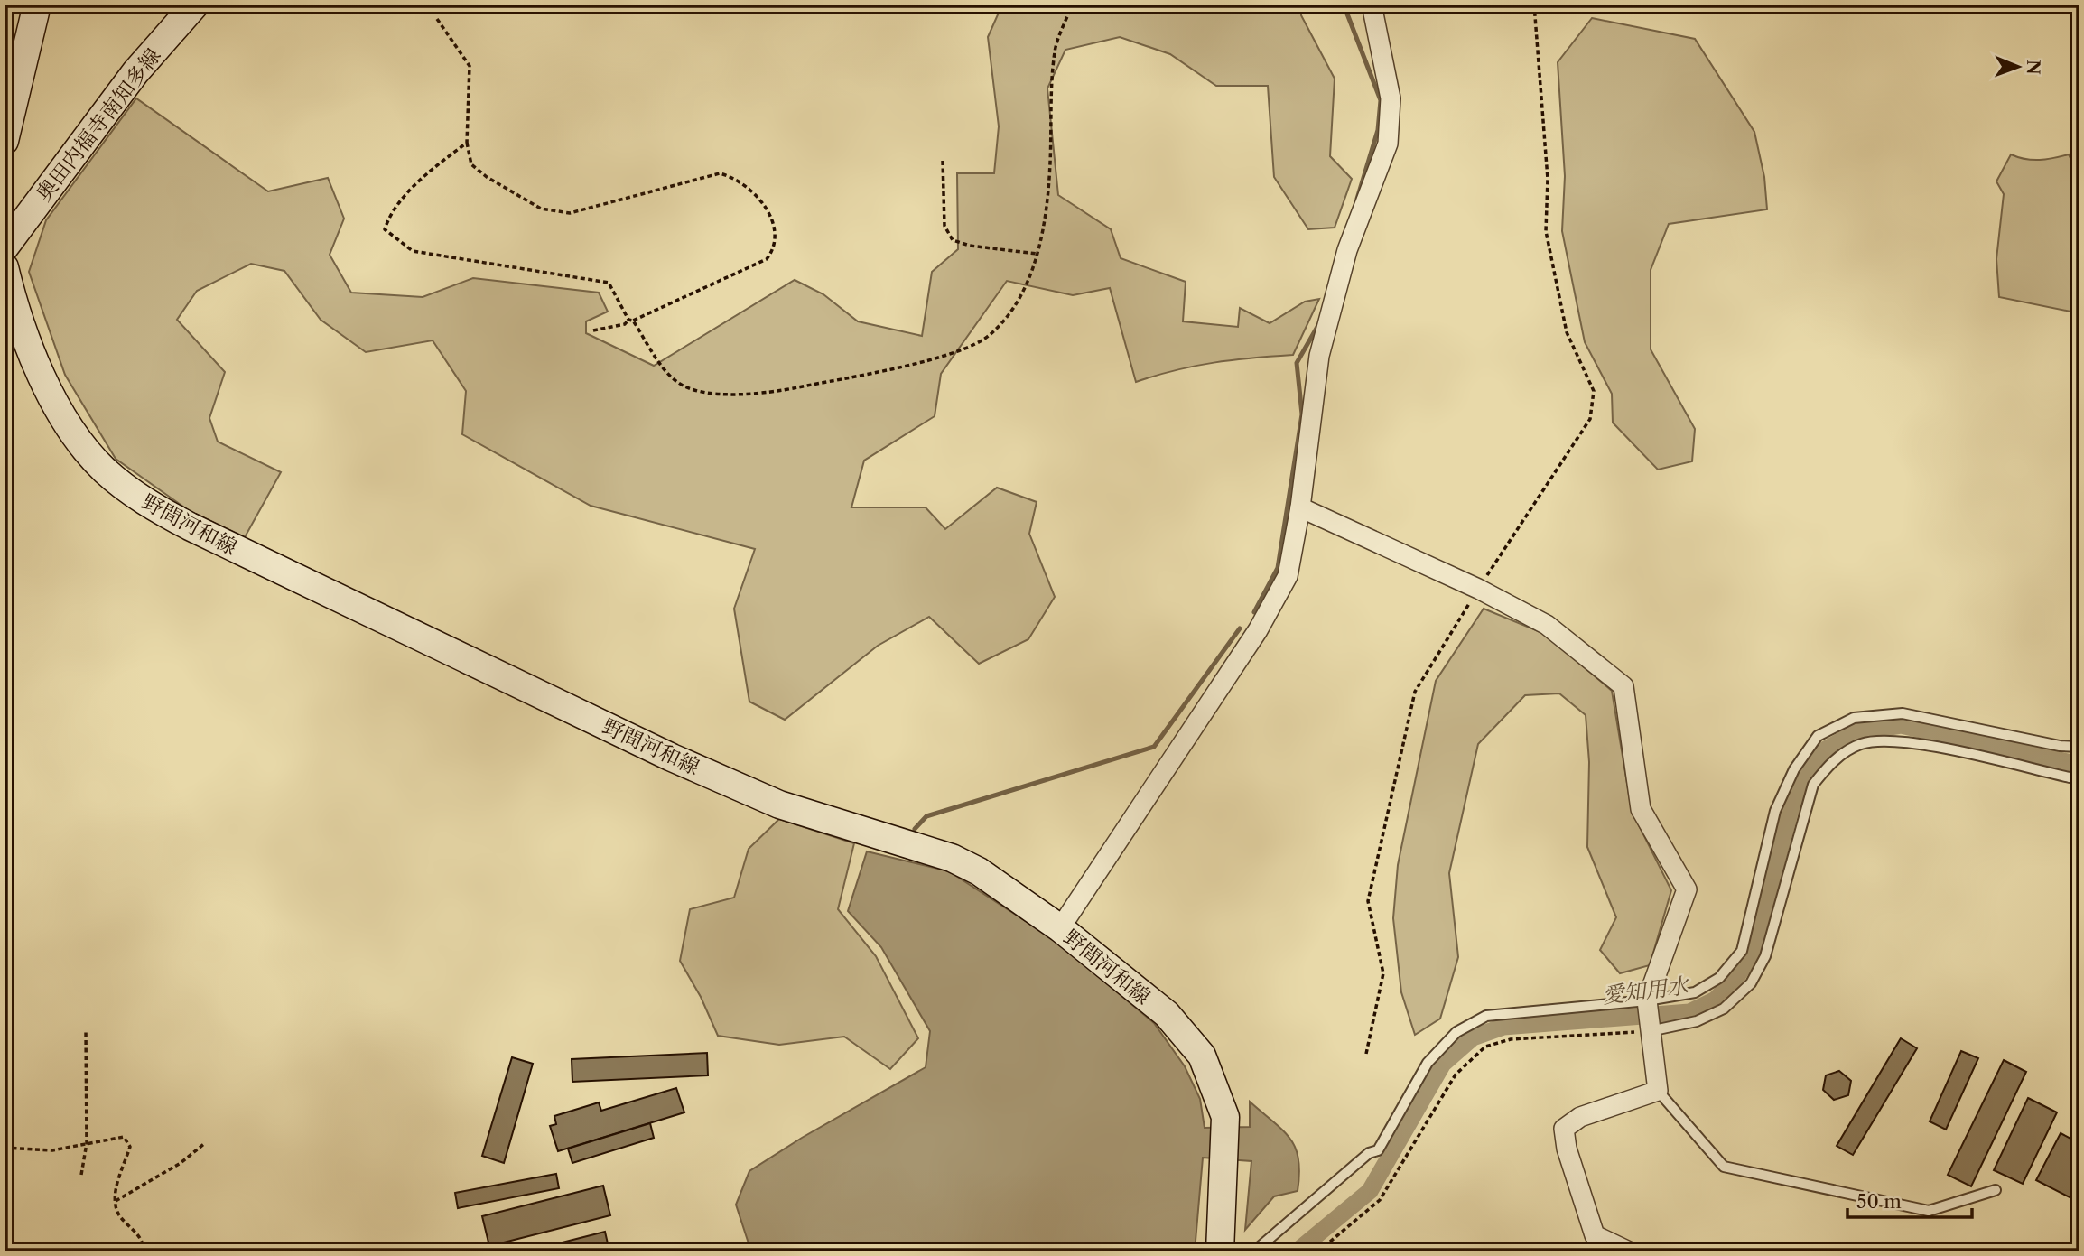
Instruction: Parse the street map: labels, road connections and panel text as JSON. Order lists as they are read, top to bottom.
{
  "streets": {
    "main road": ["奥田内福寺南知多線", "野間河和線"]
  },
  "water": ["愛知用水"],
  "scale_bar": "50 m",
  "north": "right"
}
